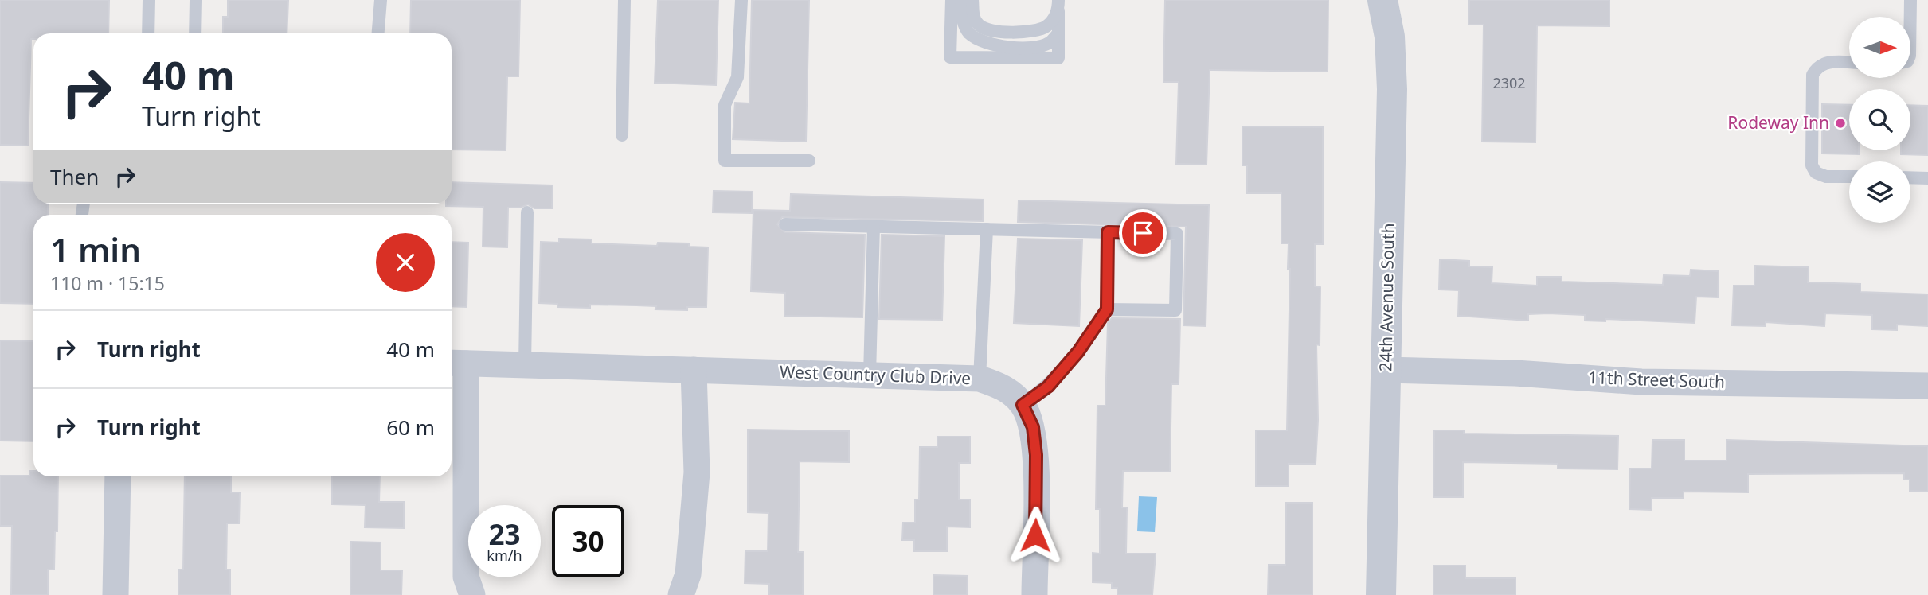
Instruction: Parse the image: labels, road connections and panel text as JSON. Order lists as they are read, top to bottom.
{
  "streets": {
    "street": ["24th Avenue South", "West Country Club Drive", "11th Street South"]
  },
  "crossings": [
    ["24th Avenue South", "11th Street South"]
  ],
  "places": ["Rodeway Inn"],
  "house_numbers": ["2302"],
  "north": "right",
  "page": {
    "turn": ["40 m", "Turn right"],
    "then": "Then",
    "heading": ["1 min", "110 m · 15:15"],
    "list": [
      {
        "name": "Turn right",
        "value": "40 m"
      },
      {
        "name": "Turn right",
        "value": "60 m"
      }
    ],
    "speed": "23 km/h",
    "limit": "30"
  }
}
